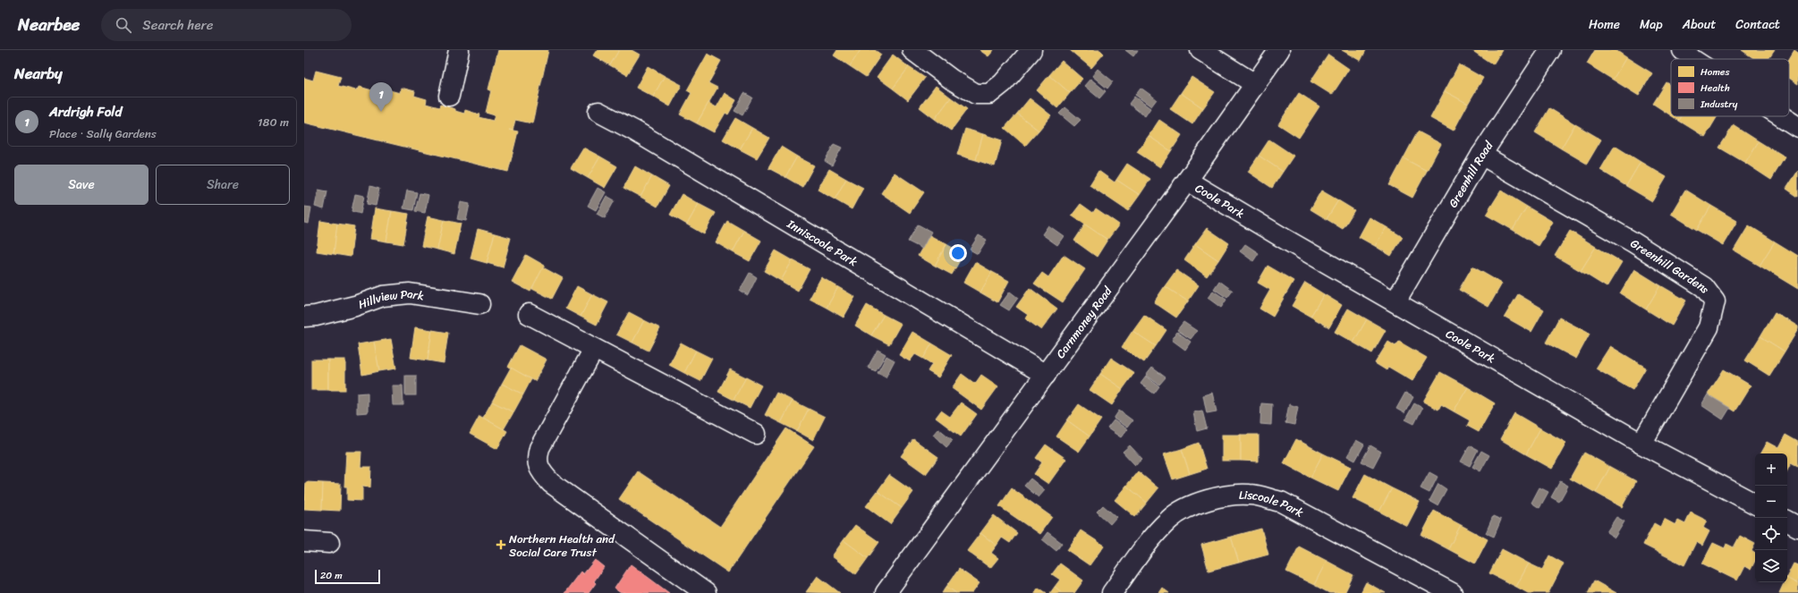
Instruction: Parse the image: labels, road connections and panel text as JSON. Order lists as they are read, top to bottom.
{
  "streets": {
    "street": [
      "Greenhill Road",
      "Coole Park",
      "Inniscoole Park",
      "Greenhill Gardens",
      "Hillview Park",
      "Carnmoney Road",
      "Liscoole Park"
    ]
  },
  "crossings": [
    ["Greenhill Road", "Coole Park"],
    ["Greenhill Road", "Greenhill Gardens"],
    ["Coole Park", "Greenhill Gardens"],
    ["Coole Park", "Carnmoney Road"],
    ["Inniscoole Park", "Carnmoney Road"]
  ],
  "places": {
    "health": ["Northern Health and Social Care Trust"]
  },
  "legend": ["Homes", "Health", "Industry"],
  "scale_bar": "20 m",
  "page": {
    "header": "Nearbee",
    "search": "Search here",
    "nav": [
      "Home",
      "Map",
      "About",
      "Contact"
    ],
    "heading": "Nearby",
    "pins": "1",
    "list": [
      {
        "mark": "1",
        "name": "Ardrigh Fold",
        "note": "Place · Sally Gardens",
        "value": "180 m"
      }
    ],
    "buttons": ["Save", "Share"],
    "map_buttons": ["+", "−"],
    "scale": "20 m"
  }
}
